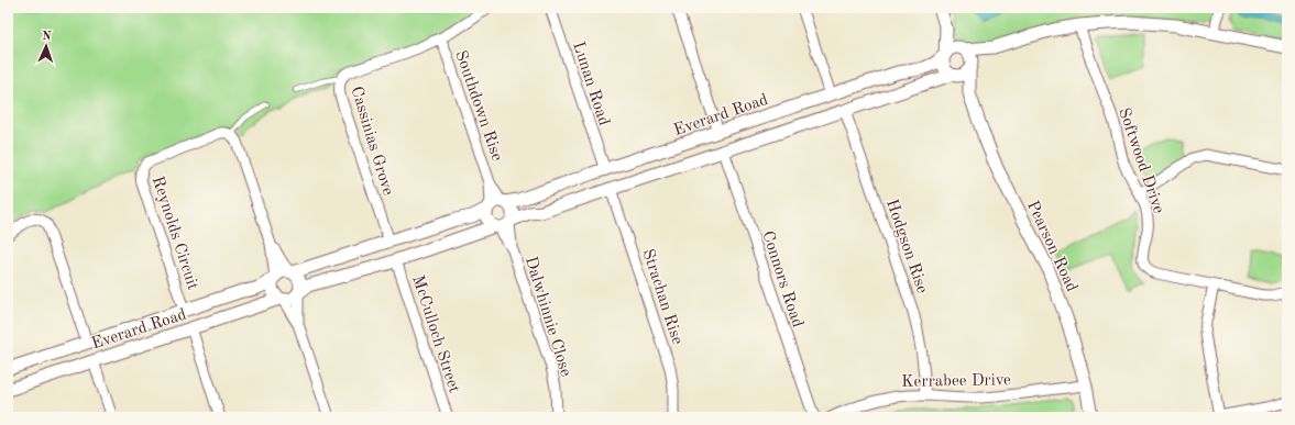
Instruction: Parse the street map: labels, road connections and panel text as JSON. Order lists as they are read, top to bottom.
{
  "streets": {
    "street": [
      "Lunan Road",
      "Southdown Rise",
      "Everard Road",
      "Cassinias Grove",
      "Softwood Drive",
      "Reynolds Circuit",
      "Hodgson Rise",
      "Pearson Road",
      "Connors Road",
      "Strachan Rise",
      "Dalwhinnie Close",
      "McCulloch Street",
      "Kerrabee Drive"
    ]
  },
  "crossings": [
    ["Lunan Road", "Everard Road"],
    ["Southdown Rise", "Everard Road"],
    ["Southdown Rise", "Cassinias Grove"],
    ["Southdown Rise", "Dalwhinnie Close"],
    ["Everard Road", "Cassinias Grove"],
    ["Everard Road", "Reynolds Circuit"],
    ["Everard Road", "Pearson Road"],
    ["Everard Road", "Dalwhinnie Close"],
    ["Hodgson Rise", "Kerrabee Drive"],
    ["Pearson Road", "Kerrabee Drive"]
  ],
  "north": "top"
}
